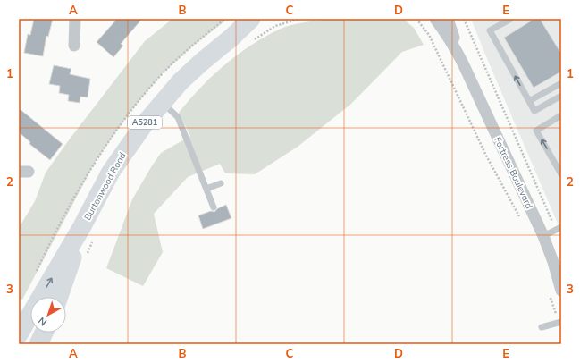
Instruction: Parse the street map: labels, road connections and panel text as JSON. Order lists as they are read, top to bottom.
{
  "streets": {
    "main road": ["A5281", "Burtonwood Road"],
    "street": ["Fortress Boulevard"]
  },
  "north": "bottom left",
  "grid": {
    "columns": [
      "A",
      "B",
      "C",
      "D",
      "E"
    ],
    "rows": ["1", "2", "3"]
  }
}
